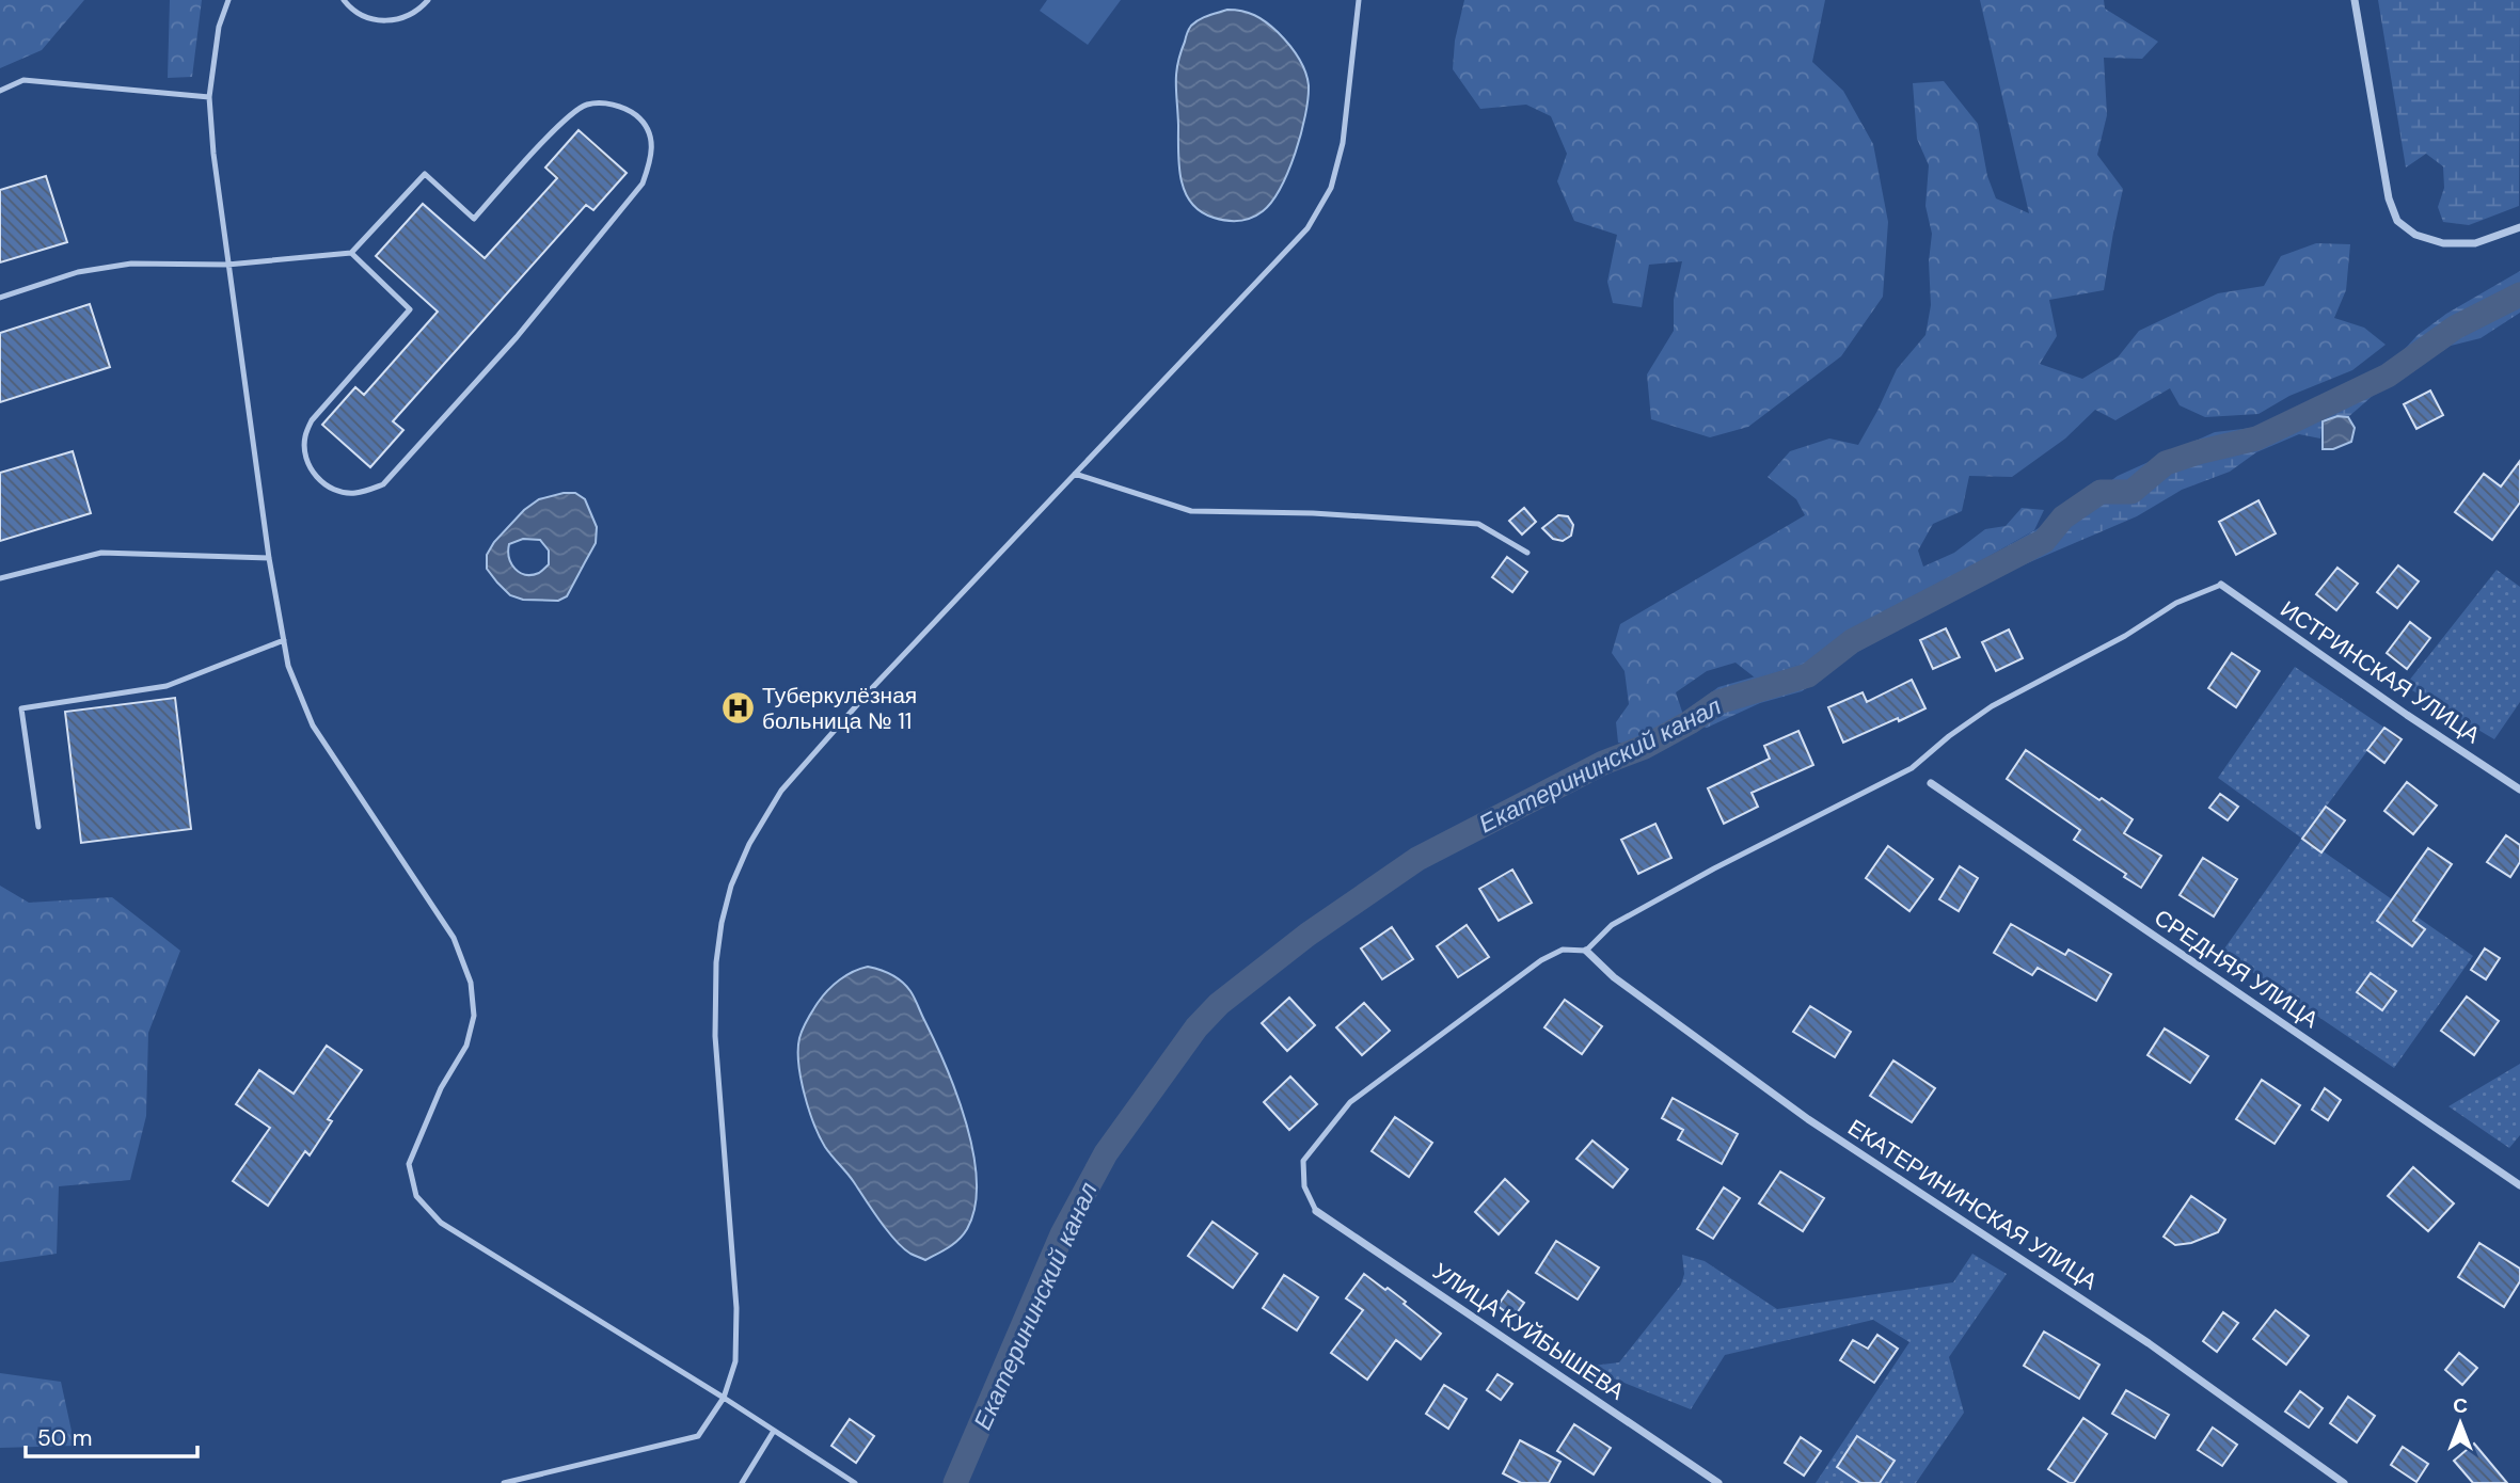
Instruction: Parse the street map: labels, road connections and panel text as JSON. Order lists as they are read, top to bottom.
{
  "streets": {
    "street": [
      "ИСТРИНСКАЯ УЛИЦА",
      "СРЕДНЯЯ УЛИЦА",
      "ЕКАТЕРИНИНСКАЯ УЛИЦА",
      "УЛИЦА КУЙБЫШЕВА"
    ]
  },
  "water": ["Екатерининский канал"],
  "places": {
    "hospital": ["Туберкулёзная больница № 11"]
  },
  "scale_bar": "50 m",
  "north": "top"
}
